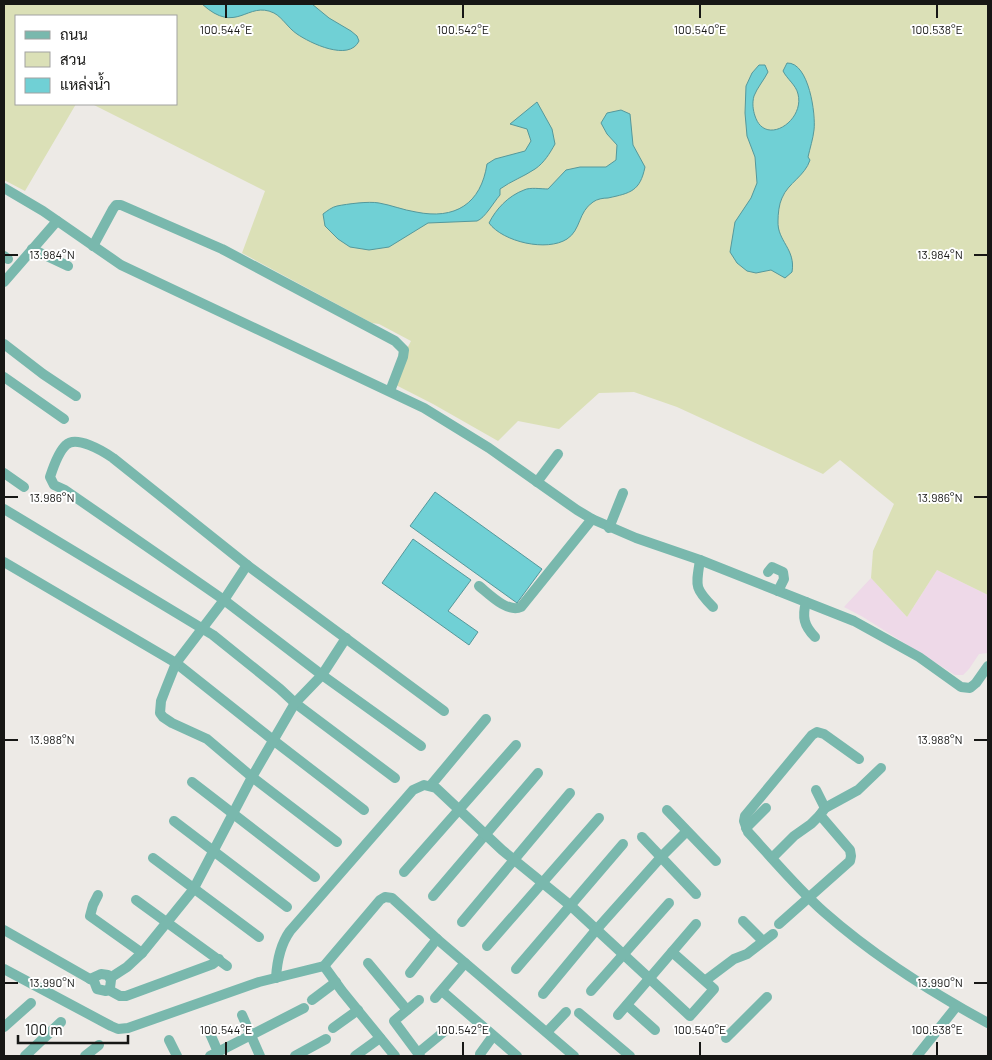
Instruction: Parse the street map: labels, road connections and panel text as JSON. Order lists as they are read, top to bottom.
{
  "legend": ["ถนน", "สวน", "แหล่งน้ำ"],
  "scale_bar": "100 m",
  "coordinates": [
    "100.544°E",
    "100.542°E",
    "100.540°E",
    "100.538°E",
    "13.984°N",
    "13.986°N",
    "13.988°N",
    "13.990°N"
  ]
}
